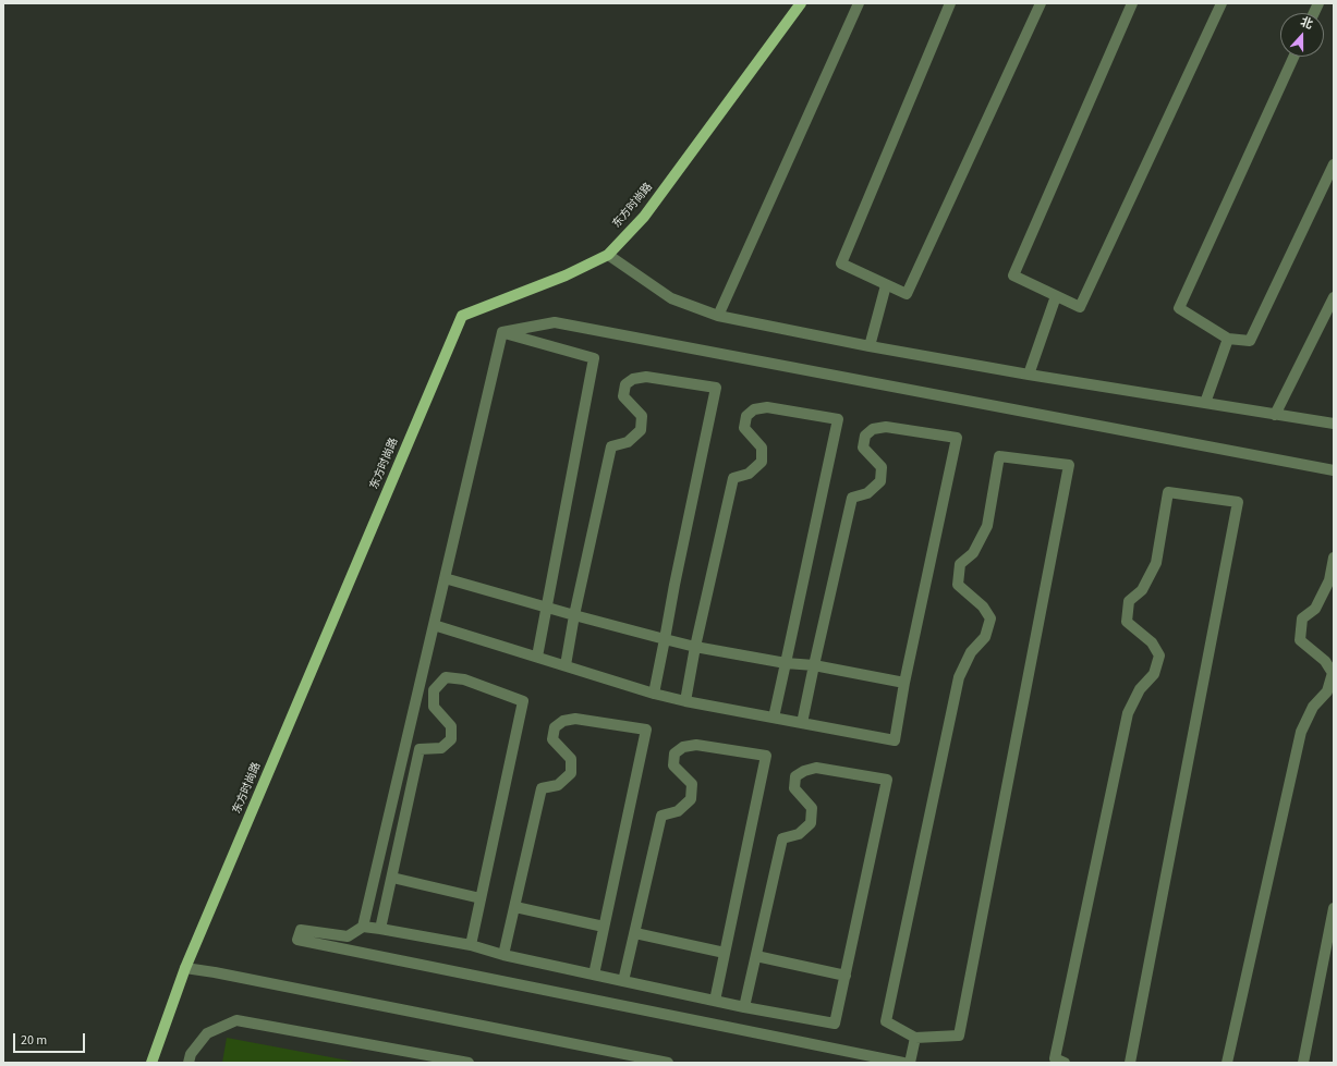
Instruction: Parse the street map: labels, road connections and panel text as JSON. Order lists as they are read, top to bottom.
{
  "streets": {
    "main road": ["东方时尚路"]
  },
  "scale_bar": "20 m",
  "north": "top"
}
